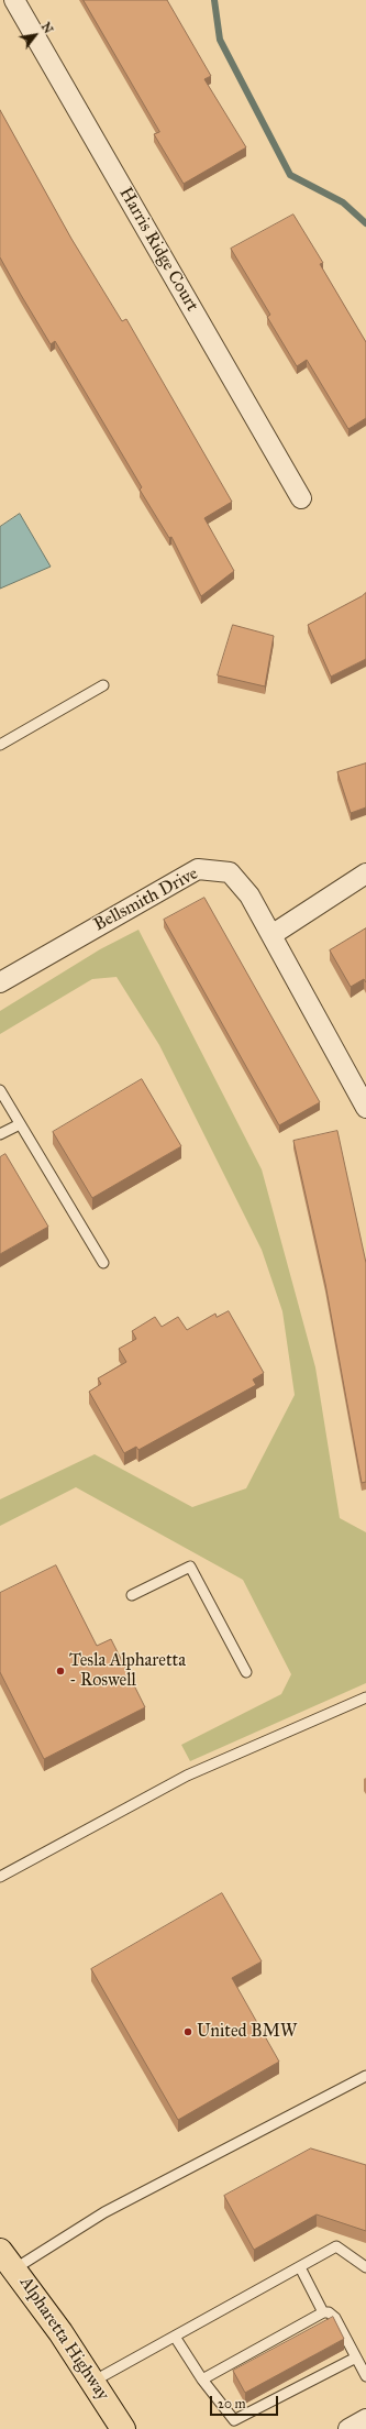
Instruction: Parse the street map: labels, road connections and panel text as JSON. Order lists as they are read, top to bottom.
{
  "streets": {
    "highway": ["Alpharetta Highway"],
    "street": ["Harris Ridge Court", "Bellsmith Drive"]
  },
  "places": ["Tesla Alpharetta - Roswell", "United BMW"],
  "scale_bar": "20 m",
  "north": "top right"
}
